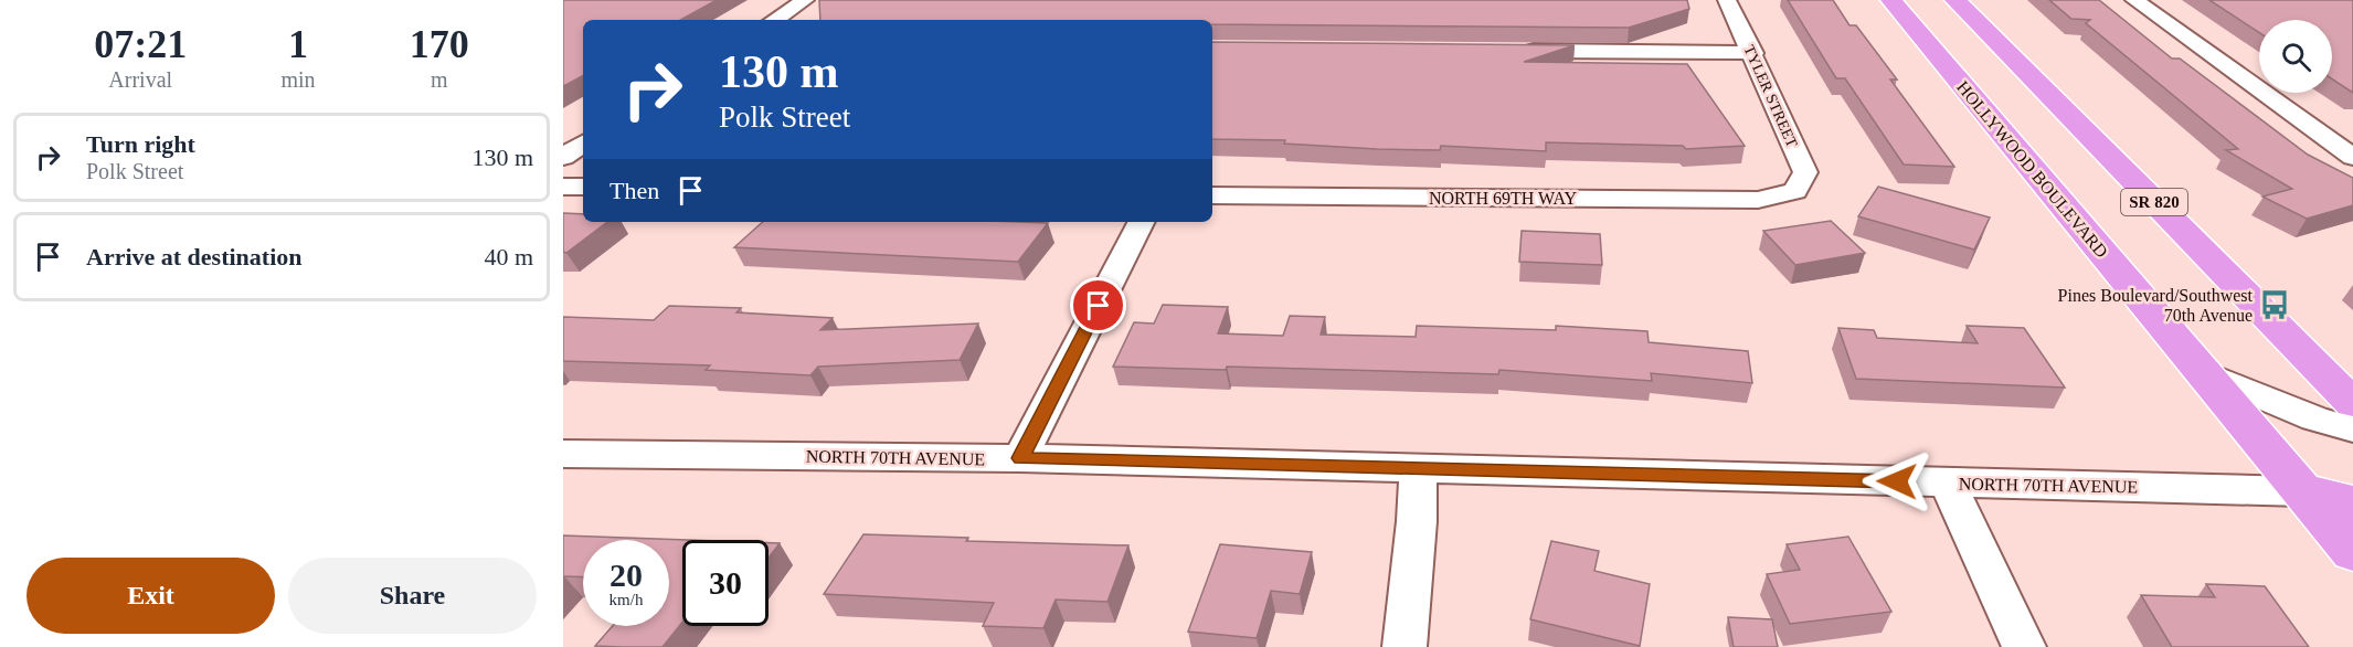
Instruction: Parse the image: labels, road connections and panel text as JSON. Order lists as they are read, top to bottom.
{
  "streets": {
    "highway": ["HOLLYWOOD BOULEVARD", "SR 820"],
    "street": ["TYLER STREET", "NORTH 69TH WAY", "NORTH 70TH AVENUE"]
  },
  "crossings": [
    ["TYLER STREET", "NORTH 69TH WAY"],
    ["HOLLYWOOD BOULEVARD", "NORTH 70TH AVENUE"]
  ],
  "places": {
    "bus stop": ["Pines Boulevard/Southwest 70th Avenue"]
  },
  "page": {
    "eta": [
      "07:21",
      "Arrival",
      "1",
      "min",
      "170",
      "m"
    ],
    "turn": ["130 m", "Polk Street"],
    "list": [
      {
        "name": "Turn right",
        "note": "Polk Street",
        "value": "130 m"
      },
      {
        "name": "Arrive at destination",
        "value": "40 m"
      }
    ],
    "then": "Then",
    "speed": "20 km/h",
    "limit": "30",
    "buttons": ["Exit", "Share"]
  }
}
